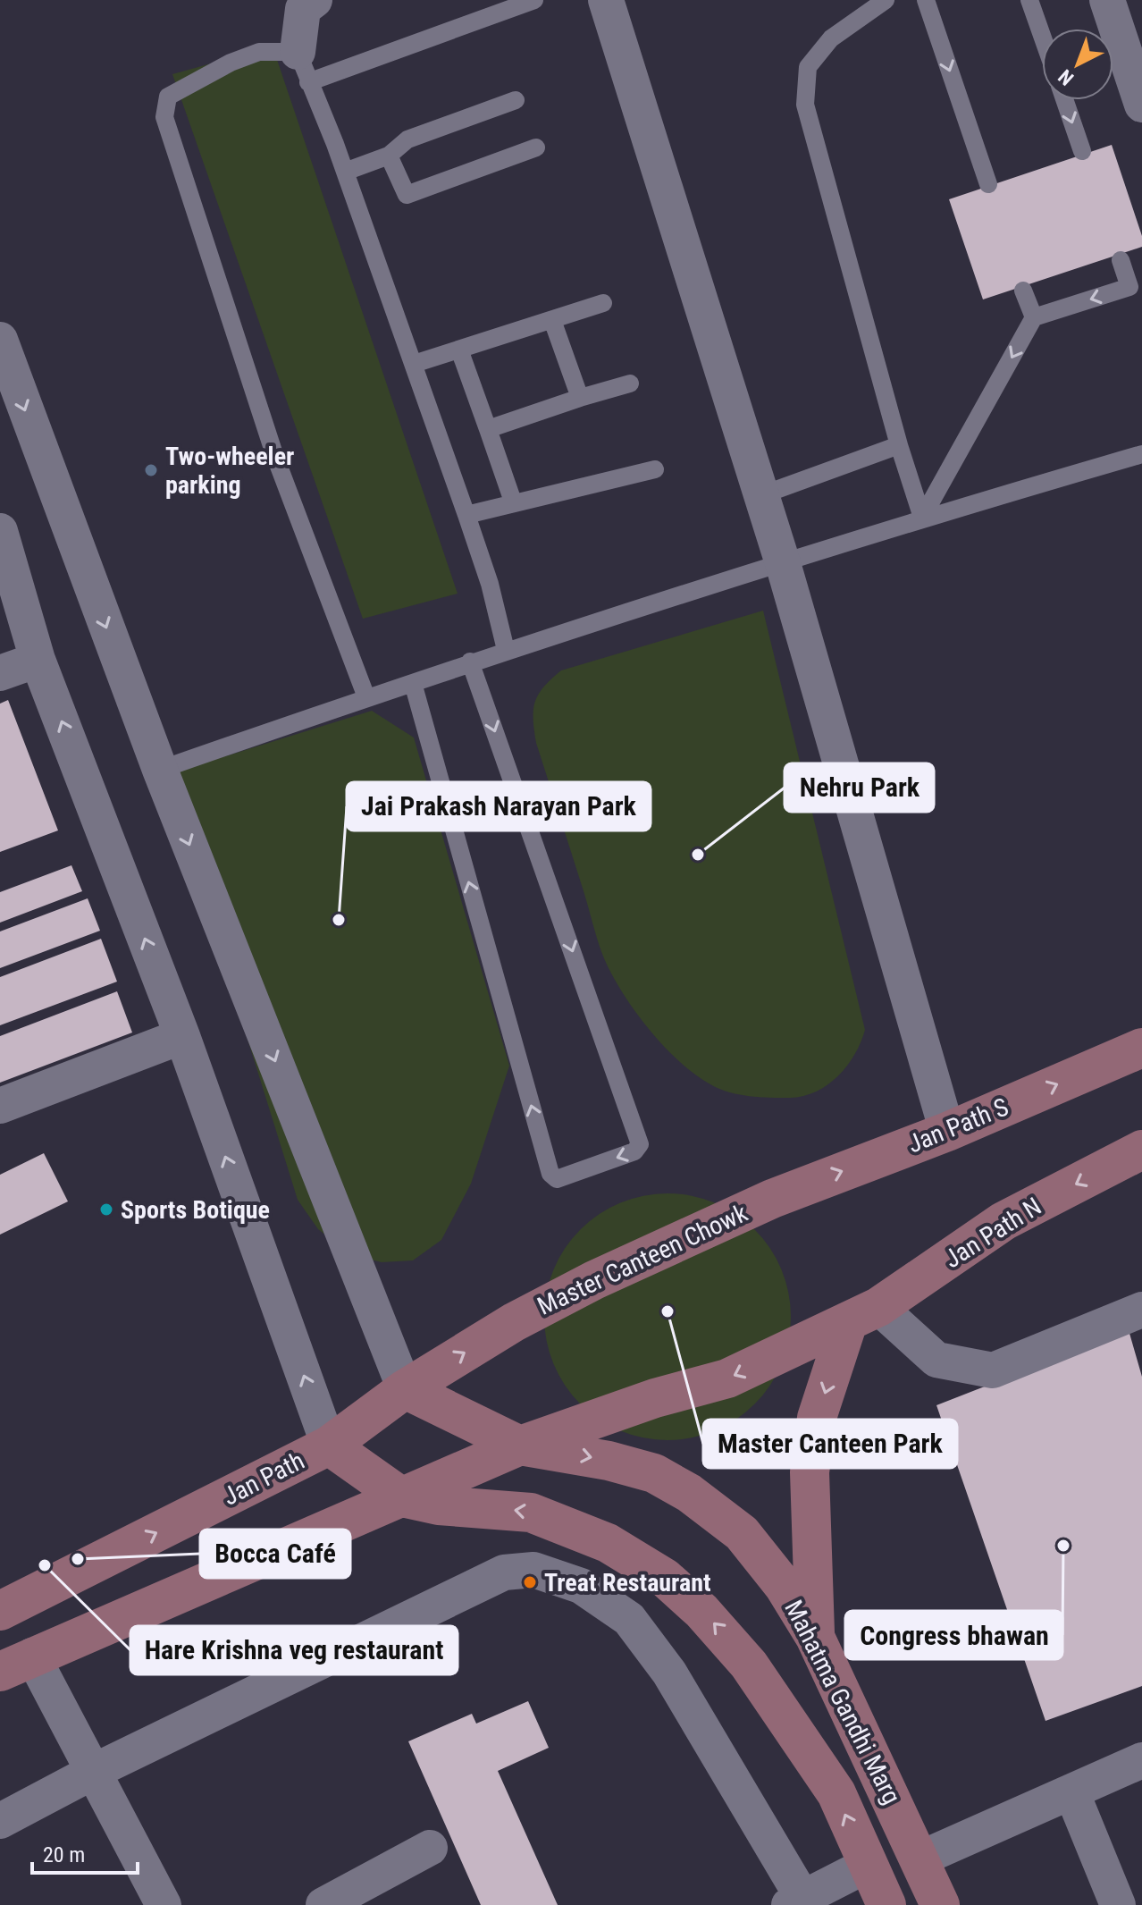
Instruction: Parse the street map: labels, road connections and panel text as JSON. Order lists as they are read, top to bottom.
{
  "streets": {
    "main road": [
      "Jan Path S",
      "Jan Path N",
      "Master Canteen Chowk",
      "Jan Path",
      "Mahatma Gandhi Marg"
    ]
  },
  "crossings": [
    ["Jan Path S", "Master Canteen Chowk"],
    ["Master Canteen Chowk", "Jan Path"],
    ["Jan Path", "Mahatma Gandhi Marg"]
  ],
  "one_way": ["Jan Path S", "Jan Path N"],
  "places": [
    "Two-wheeler parking",
    "Nehru Park",
    "Jai Prakash Narayan Park",
    "Sports Botique",
    "Master Canteen Park",
    "Congress bhawan",
    "Bocca Café",
    "Hare Krishna veg restaurant",
    "Treat Restaurant"
  ],
  "scale_bar": "20 m",
  "north": "bottom left"
}
